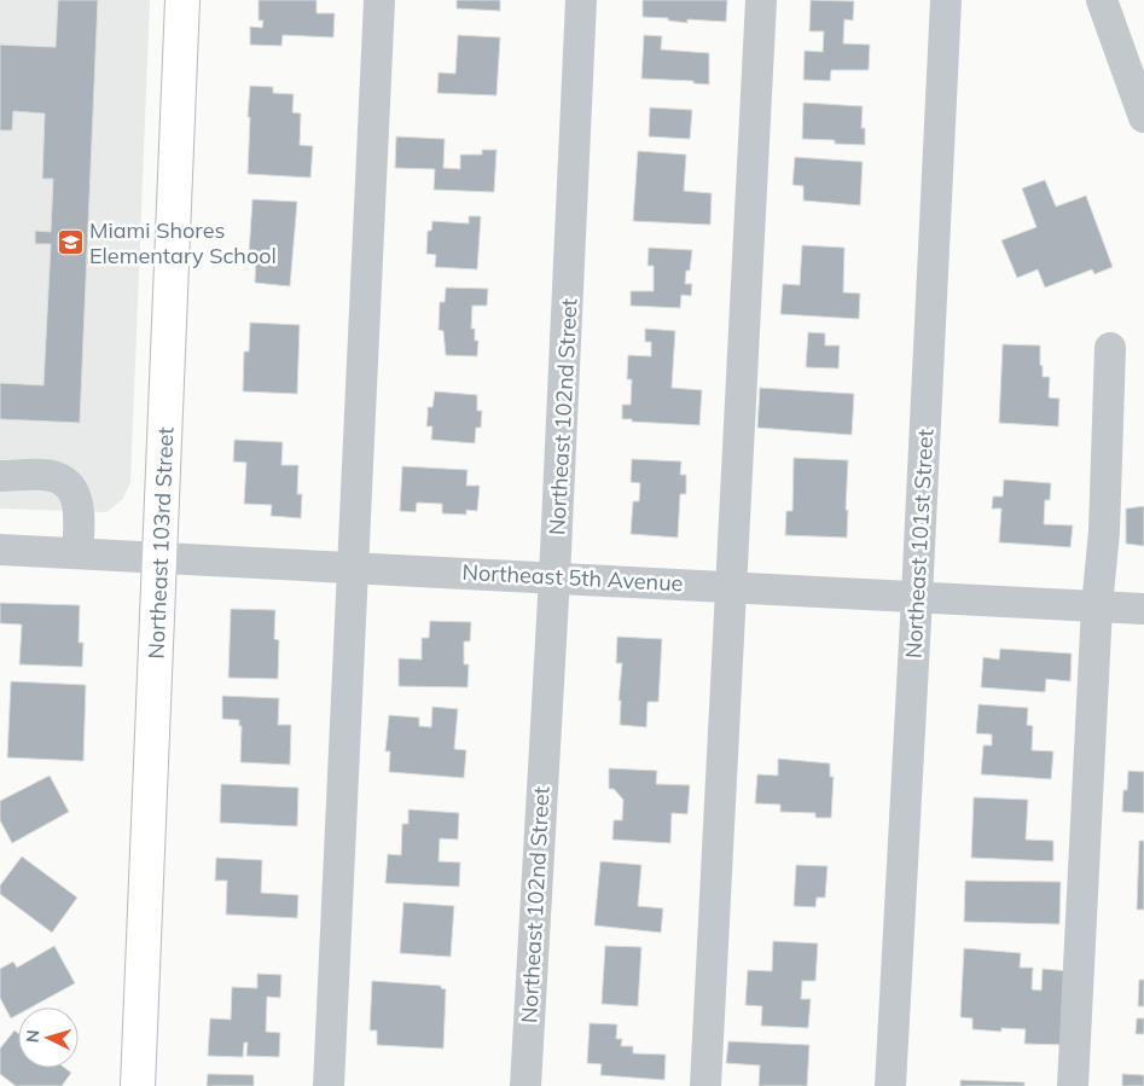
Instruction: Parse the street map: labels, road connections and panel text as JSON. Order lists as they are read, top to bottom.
{
  "streets": {
    "main road": ["Northeast 103rd Street"],
    "street": ["Northeast 102nd Street", "Northeast 101st Street", "Northeast 5th Avenue"]
  },
  "crossings": [
    ["Northeast 102nd Street", "Northeast 5th Avenue"],
    ["Northeast 103rd Street", "Northeast 5th Avenue"],
    ["Northeast 101st Street", "Northeast 5th Avenue"]
  ],
  "places": {
    "school or university": ["Miami Shores Elementary School"]
  },
  "north": "left"
}
